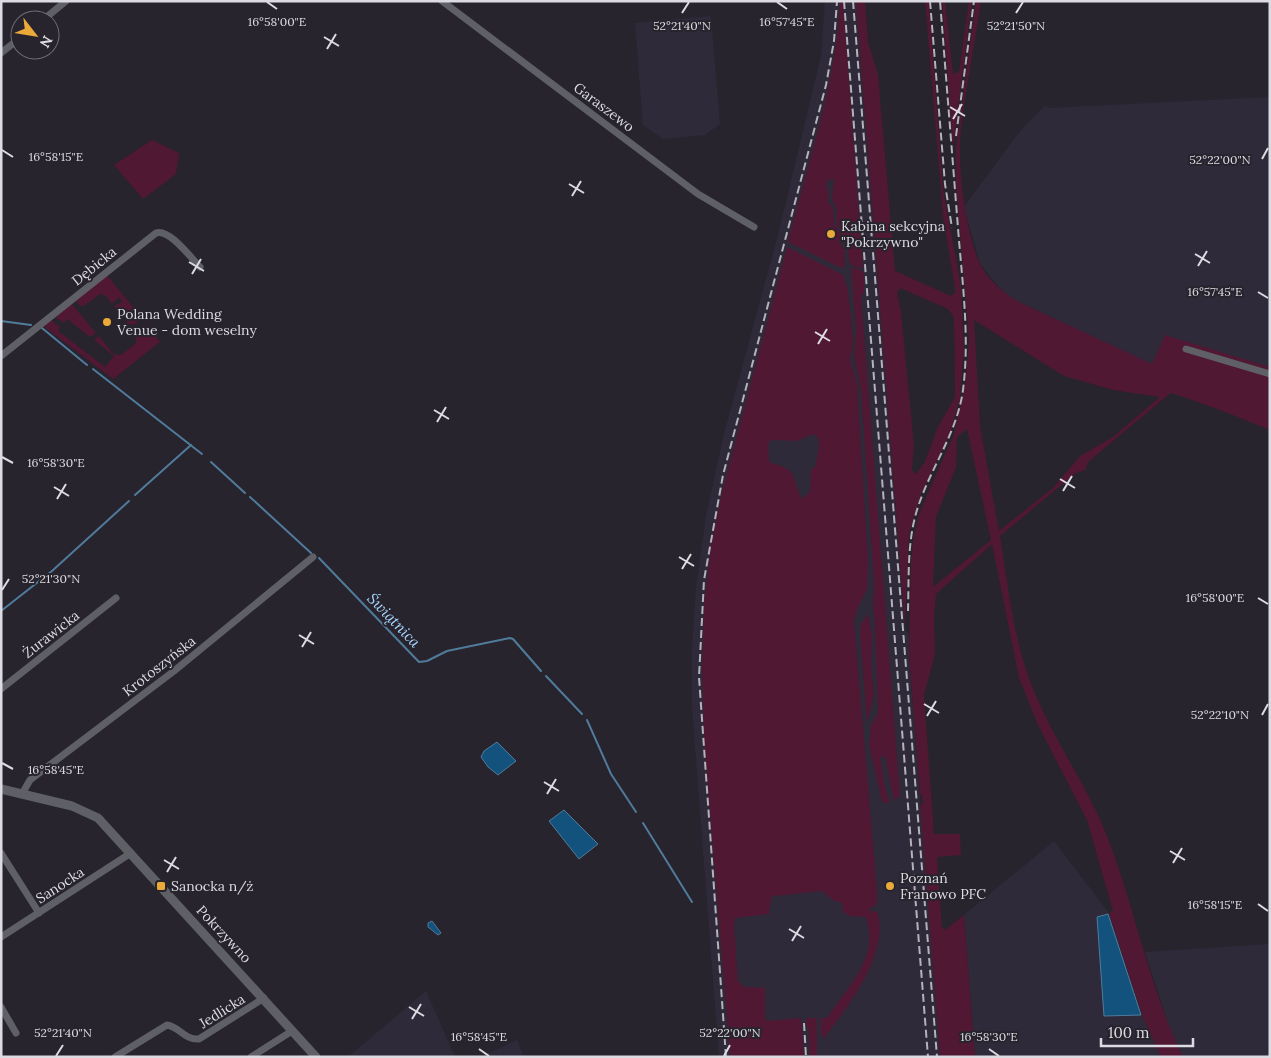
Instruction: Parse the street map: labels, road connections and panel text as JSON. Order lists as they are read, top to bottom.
{
  "streets": {
    "street": [
      "Garaszewo",
      "Dębicka",
      "Żurawicka",
      "Krotoszyńska",
      "Sanocka",
      "Pokrzywno",
      "Jedlicka"
    ]
  },
  "crossings": [
    ["Krotoszyńska", "Pokrzywno"],
    ["Sanocka", "Pokrzywno"],
    ["Pokrzywno", "Jedlicka"]
  ],
  "water": ["Świątnica"],
  "places": {
    "other": ["Kabina sekcyjna \"Pokrzywno\"", "Polana Wedding Venue - dom weselny", "Poznań Franowo PFC"],
    "transit": ["Sanocka n/ż"]
  },
  "scale_bar": "100 m",
  "north": "bottom right",
  "coordinates": [
    "16°58'00\"E",
    "16°57'45\"E",
    "52°21'40\"N",
    "52°21'50\"N",
    "16°58'15\"E",
    "52°22'00\"N",
    "16°58'30\"E",
    "52°21'30\"N",
    "52°22'10\"N",
    "16°58'45\"E"
  ]
}
